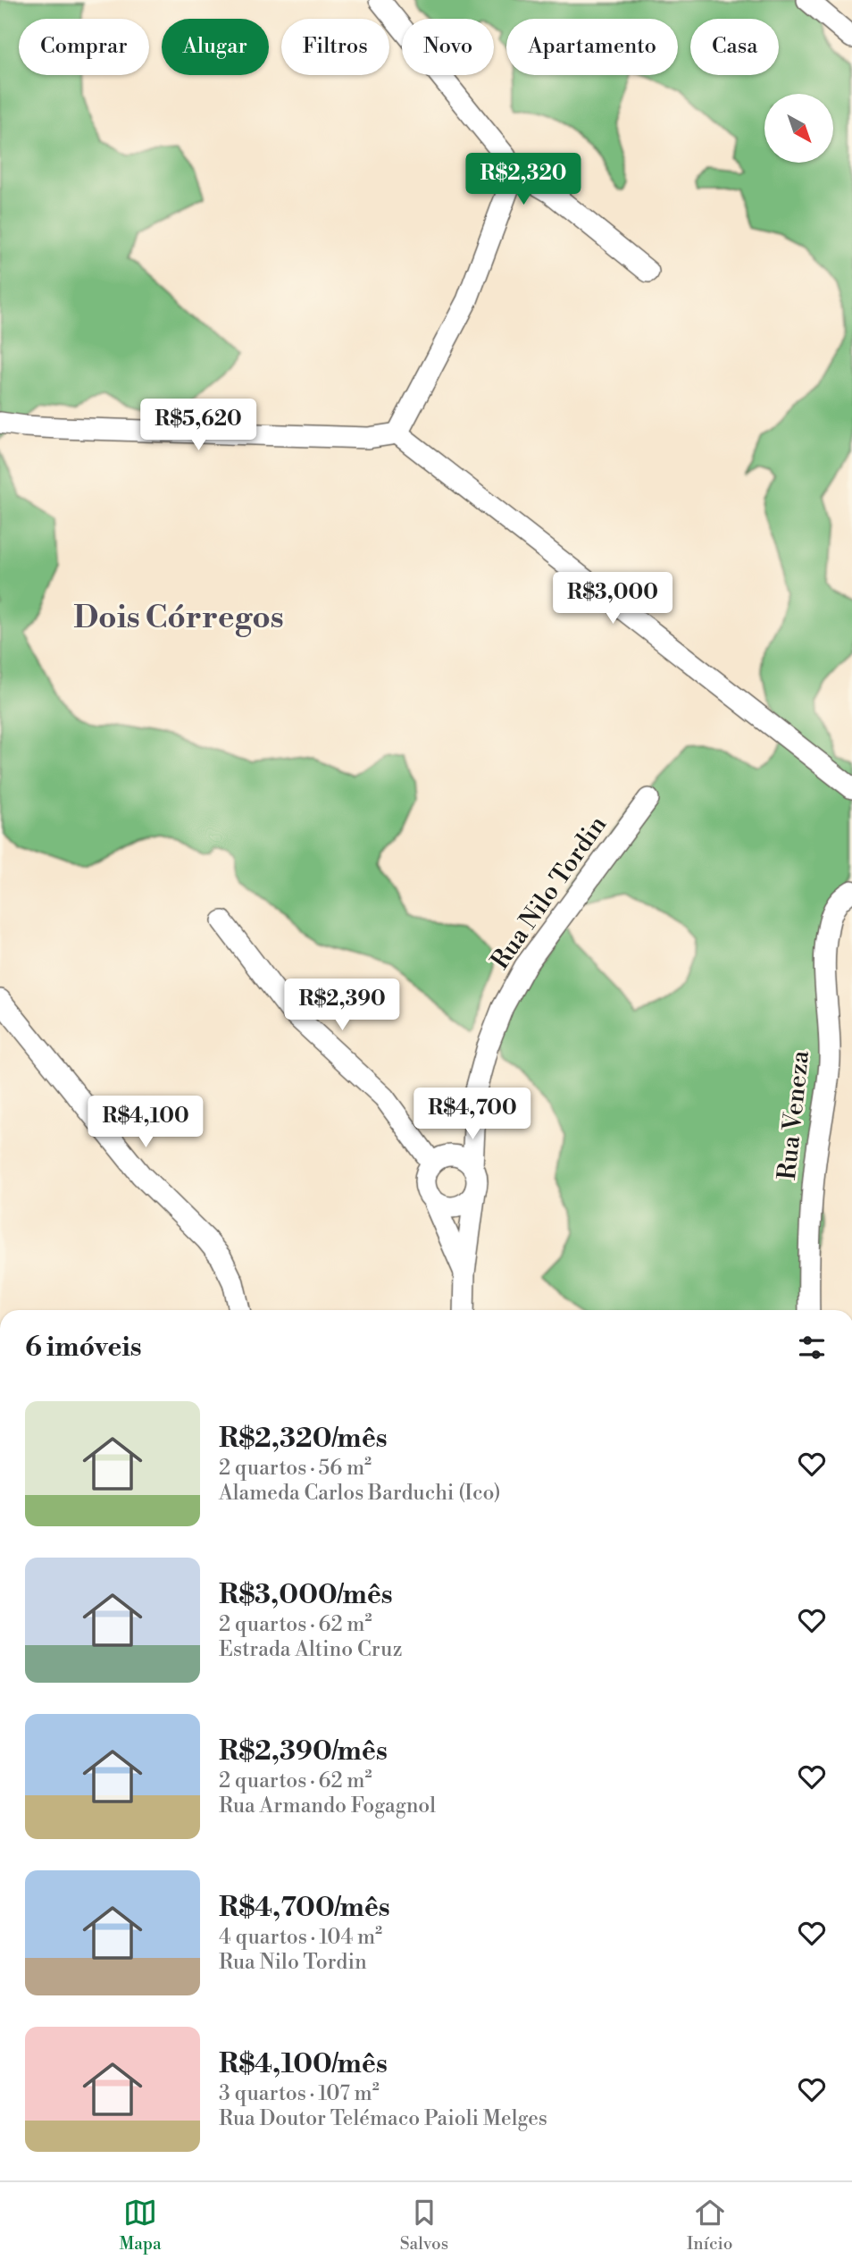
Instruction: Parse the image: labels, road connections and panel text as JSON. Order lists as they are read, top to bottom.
{
  "streets": {
    "street": ["Rua Nilo Tordin", "Rua Veneza"]
  },
  "districts": ["Dois Córregos"],
  "north": "bottom right",
  "page": {
    "chip": [
      "Comprar",
      "Alugar",
      "Filtros",
      "Novo",
      "Apartamento",
      "Casa"
    ],
    "price": [
      "R$2,320",
      "R$5,620",
      "R$3,000",
      "R$2,390",
      "R$4,700",
      "R$4,100"
    ],
    "heading": "6 imóveis",
    "list": [
      {
        "name": "R$2,320/mês",
        "note": "2 quartos · 56 m² · Alameda Carlos Barduchi (Ico)"
      },
      {
        "name": "R$3,000/mês",
        "note": "2 quartos · 62 m² · Estrada Altino Cruz"
      },
      {
        "name": "R$2,390/mês",
        "note": "2 quartos · 62 m² · Rua Armando Fogagnol"
      },
      {
        "name": "R$4,700/mês",
        "note": "4 quartos · 104 m² · Rua Nilo Tordin"
      },
      {
        "name": "R$4,100/mês",
        "note": "3 quartos · 107 m² · Rua Doutor Telémaco Paioli Melges"
      }
    ],
    "tabs": ["Mapa", "Salvos", "Início"]
  }
}
